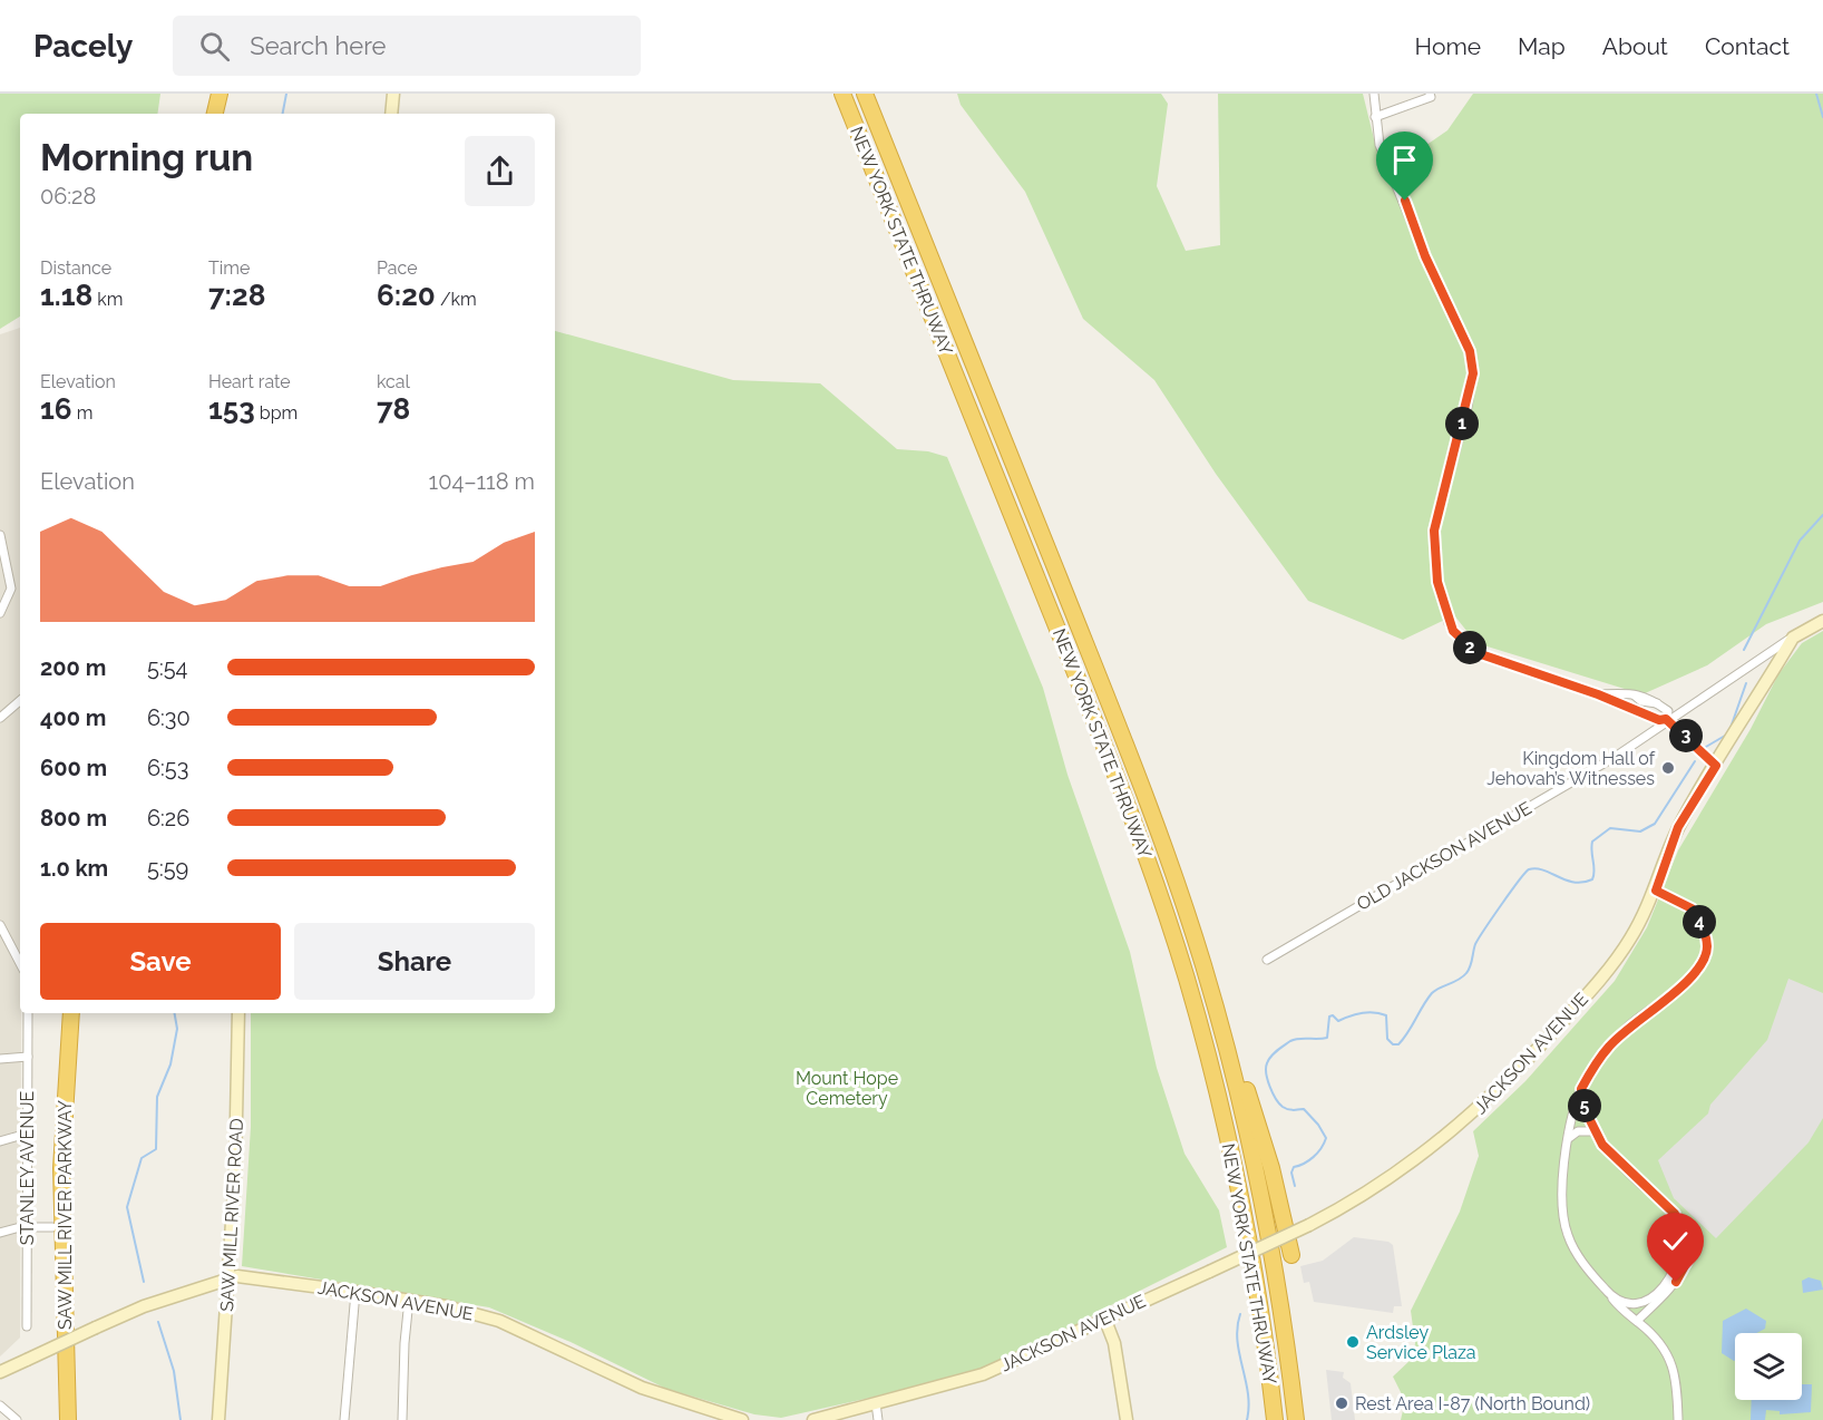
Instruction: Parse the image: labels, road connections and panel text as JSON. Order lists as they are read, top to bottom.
{
  "streets": {
    "highway": ["NEW YORK STATE THRUWAY", "SAW MILL RIVER PARKWAY"],
    "main road": ["OLD JACKSON AVENUE", "JACKSON AVENUE", "SAW MILL RIVER ROAD"],
    "street": ["STANLEY AVENUE"]
  },
  "crossings": [
    ["OLD JACKSON AVENUE", "JACKSON AVENUE"],
    ["JACKSON AVENUE", "SAW MILL RIVER ROAD"]
  ],
  "parks": ["Mount Hope Cemetery"],
  "places": ["Kingdom Hall of Jehovah’s Witnesses", "Ardsley Service Plaza", "Rest Area I-87 (North Bound)"],
  "page": {
    "header": "Pacely",
    "search": "Search here",
    "nav": [
      "Home",
      "Map",
      "About",
      "Contact"
    ],
    "heading": ["Morning run", "06:28"],
    "stats": [
      ["Distance", "1.18 km"],
      ["Time", "7:28"],
      ["Pace", "6:20 /km"],
      ["Elevation", "16 m"],
      ["Heart rate", "153 bpm"],
      ["kcal", "78"]
    ],
    "pins": [
      "1",
      "2",
      "3",
      "4",
      "5"
    ],
    "chart": ["Elevation", "104–118 m"],
    "list": [
      {
        "name": "200 m",
        "note": "5:54"
      },
      {
        "name": "400 m",
        "note": "6:30"
      },
      {
        "name": "600 m",
        "note": "6:53"
      },
      {
        "name": "800 m",
        "note": "6:26"
      },
      {
        "name": "1.0 km",
        "note": "5:59"
      }
    ],
    "buttons": ["Save", "Share"]
  }
}
